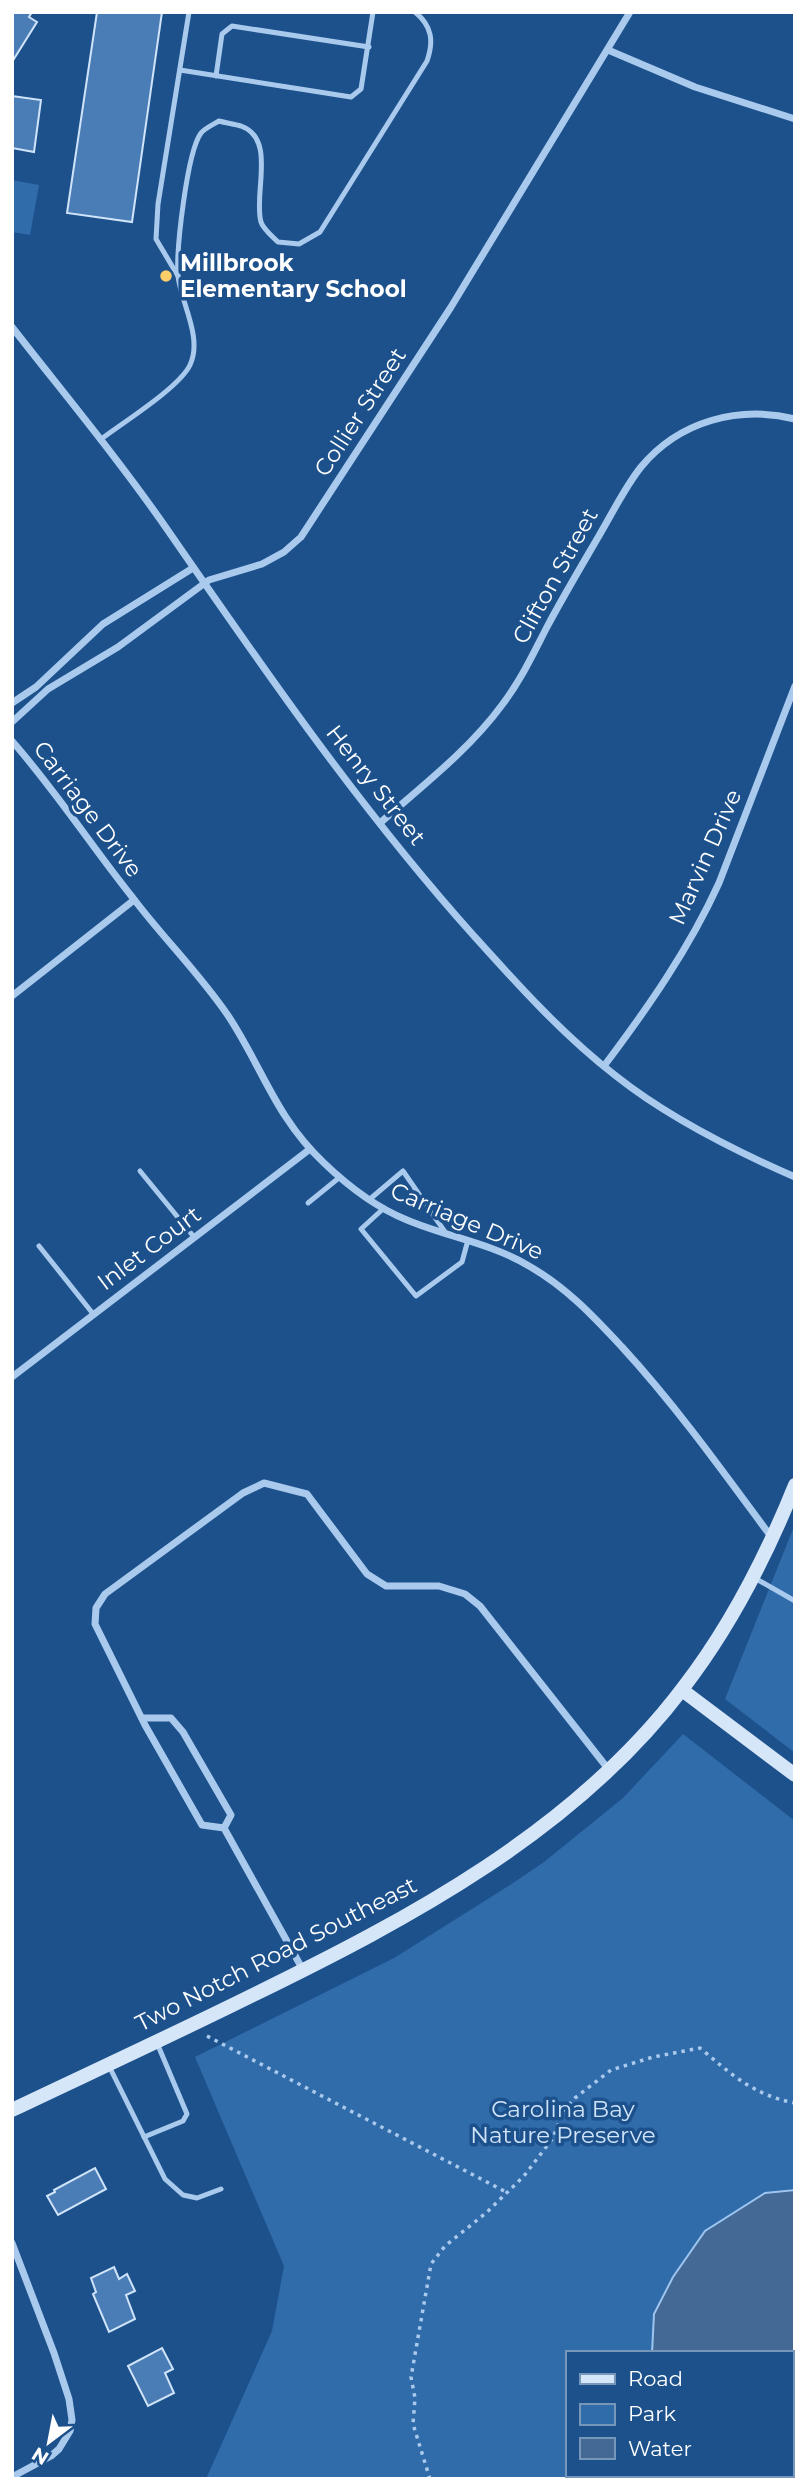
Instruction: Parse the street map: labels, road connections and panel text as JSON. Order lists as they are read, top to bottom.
{
  "streets": {
    "street": [
      "Collier Street",
      "Clifton Street",
      "Henry Street",
      "Carriage Drive",
      "Marvin Drive",
      "Inlet Court",
      "Two Notch Road Southeast"
    ]
  },
  "crossings": [
    ["Collier Street", "Henry Street"],
    ["Clifton Street", "Henry Street"],
    ["Henry Street", "Marvin Drive"],
    ["Carriage Drive", "Inlet Court"],
    ["Carriage Drive", "Two Notch Road Southeast"]
  ],
  "parks": ["Carolina Bay Nature Preserve"],
  "places": ["Millbrook Elementary School"],
  "legend": ["Road", "Park", "Water"],
  "north": "bottom left"
}
